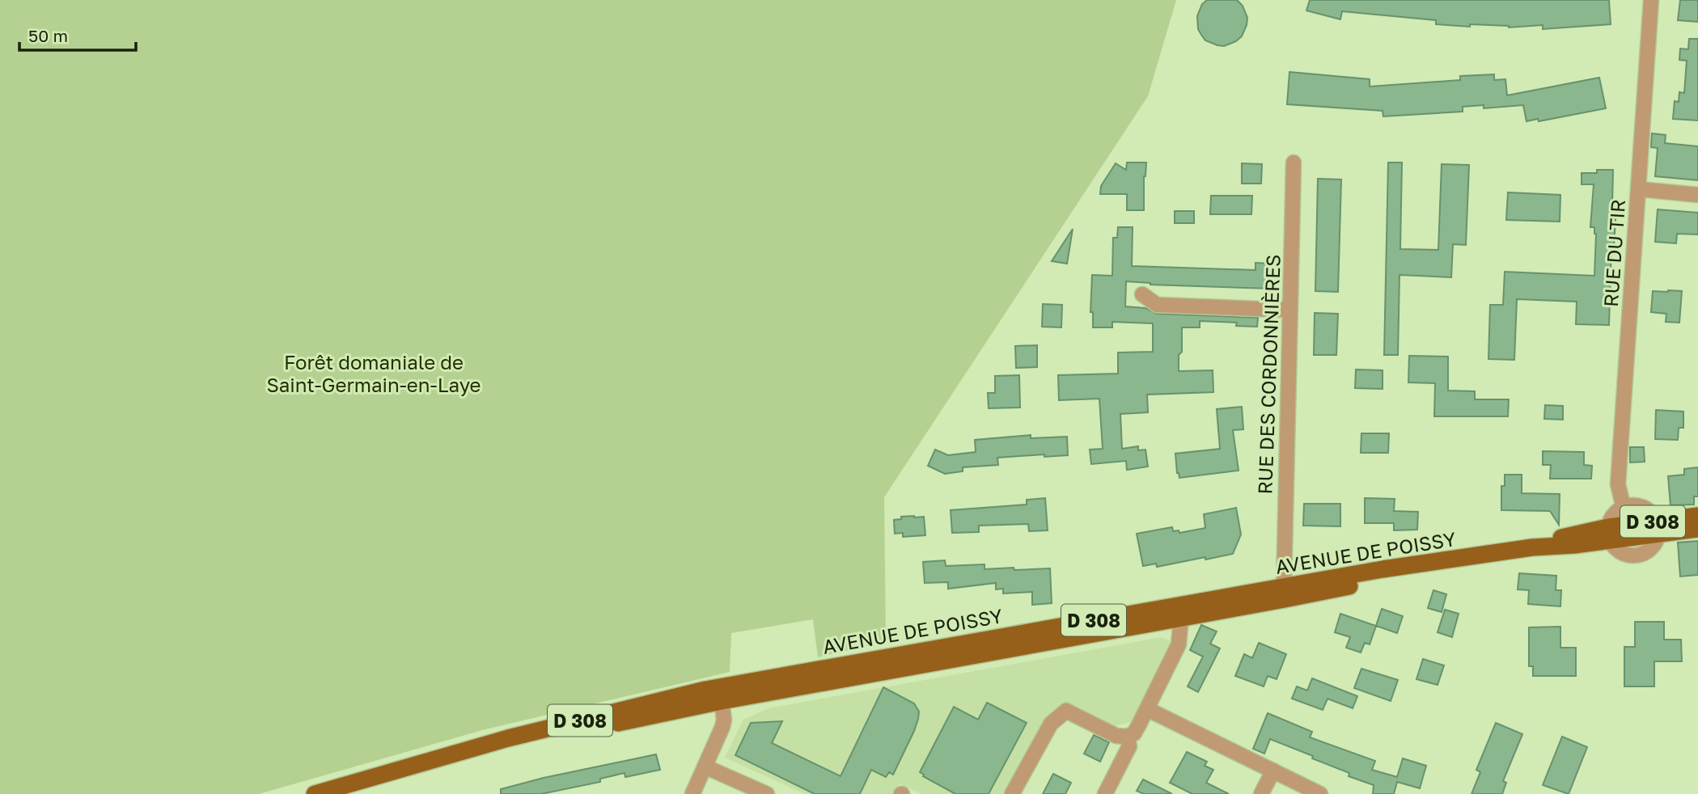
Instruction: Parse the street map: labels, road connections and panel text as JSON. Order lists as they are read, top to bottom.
{
  "streets": {
    "main road": ["D 308", "AVENUE DE POISSY"],
    "street": ["RUE DU TIR", "RUE DES CORDONNIÈRES"]
  },
  "crossings": [
    ["RUE DES CORDONNIÈRES", "AVENUE DE POISSY"],
    ["D 308", "AVENUE DE POISSY"]
  ],
  "parks": ["Forêt domaniale de Saint-Germain-en-Laye"],
  "scale_bar": "50 m"
}
